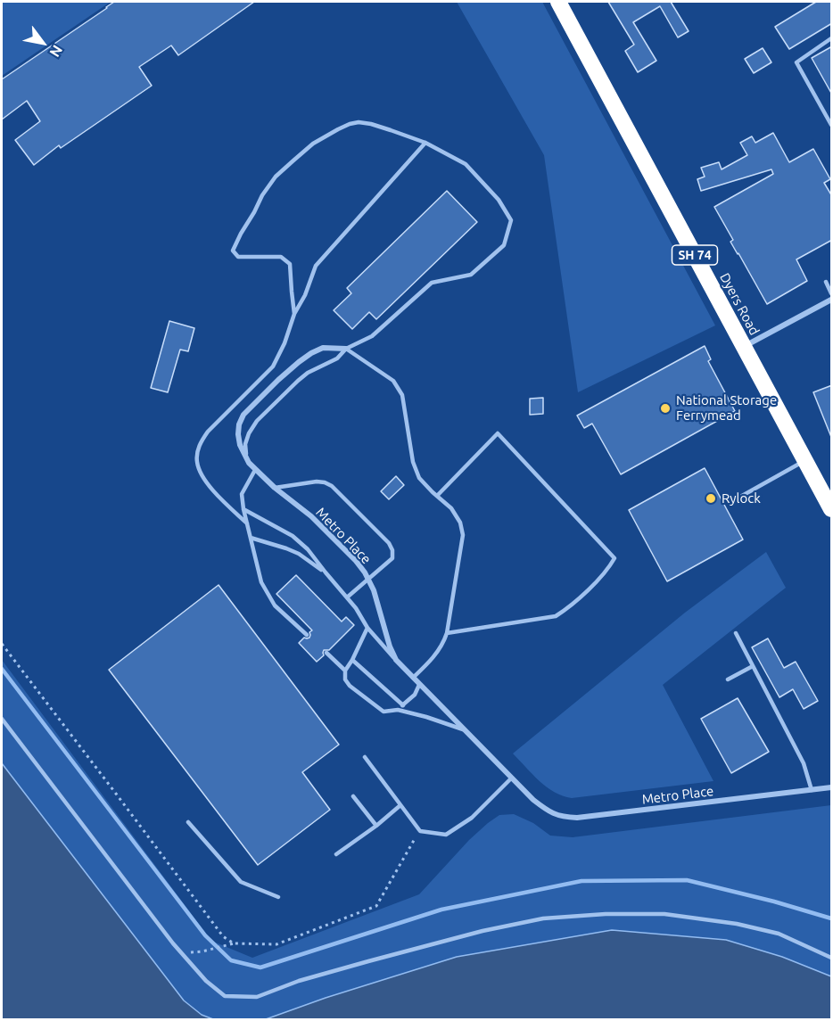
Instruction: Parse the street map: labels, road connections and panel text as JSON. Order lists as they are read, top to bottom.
{
  "streets": {
    "highway": ["SH 74", "Dyers Road"],
    "street": ["Metro Place"]
  },
  "places": ["National Storage Ferrymead", "Rylock"],
  "north": "bottom right"
}
